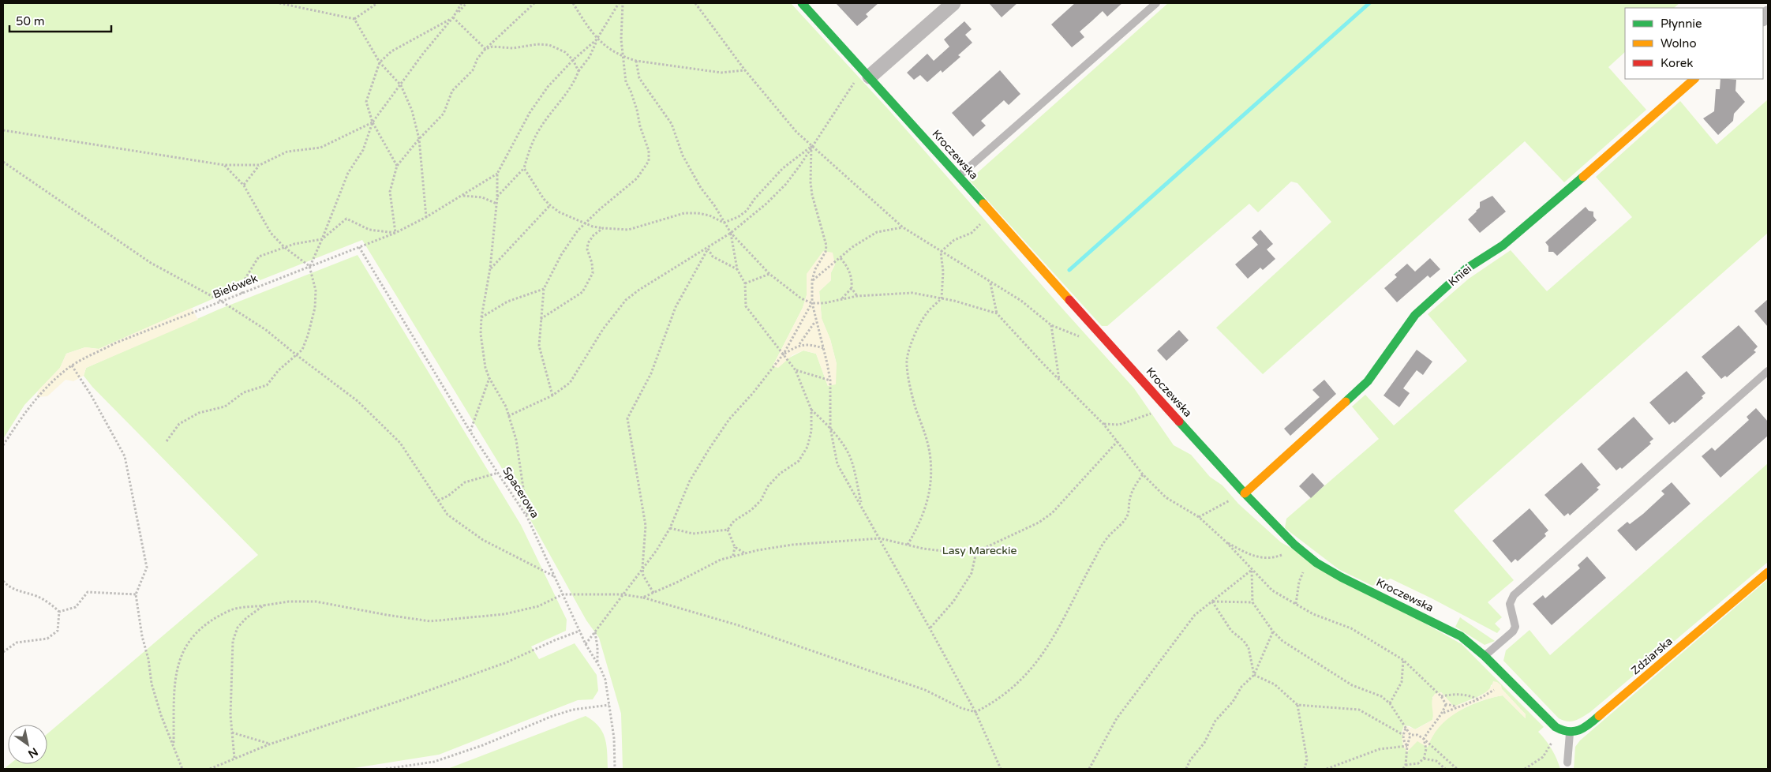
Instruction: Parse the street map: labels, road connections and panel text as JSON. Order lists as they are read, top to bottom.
{
  "streets": {
    "street": ["Kroczewska", "Kniei", "Zdziarska"],
    "path": ["Bielówek", "Spacerowa"]
  },
  "crossings": [
    ["Kroczewska", "Kniei"],
    ["Kroczewska", "Zdziarska"],
    ["Bielówek", "Spacerowa"]
  ],
  "parks": ["Lasy Mareckie"],
  "legend": ["Płynnie", "Wolno", "Korek"],
  "scale_bar": "50 m",
  "north": "bottom right"
}
